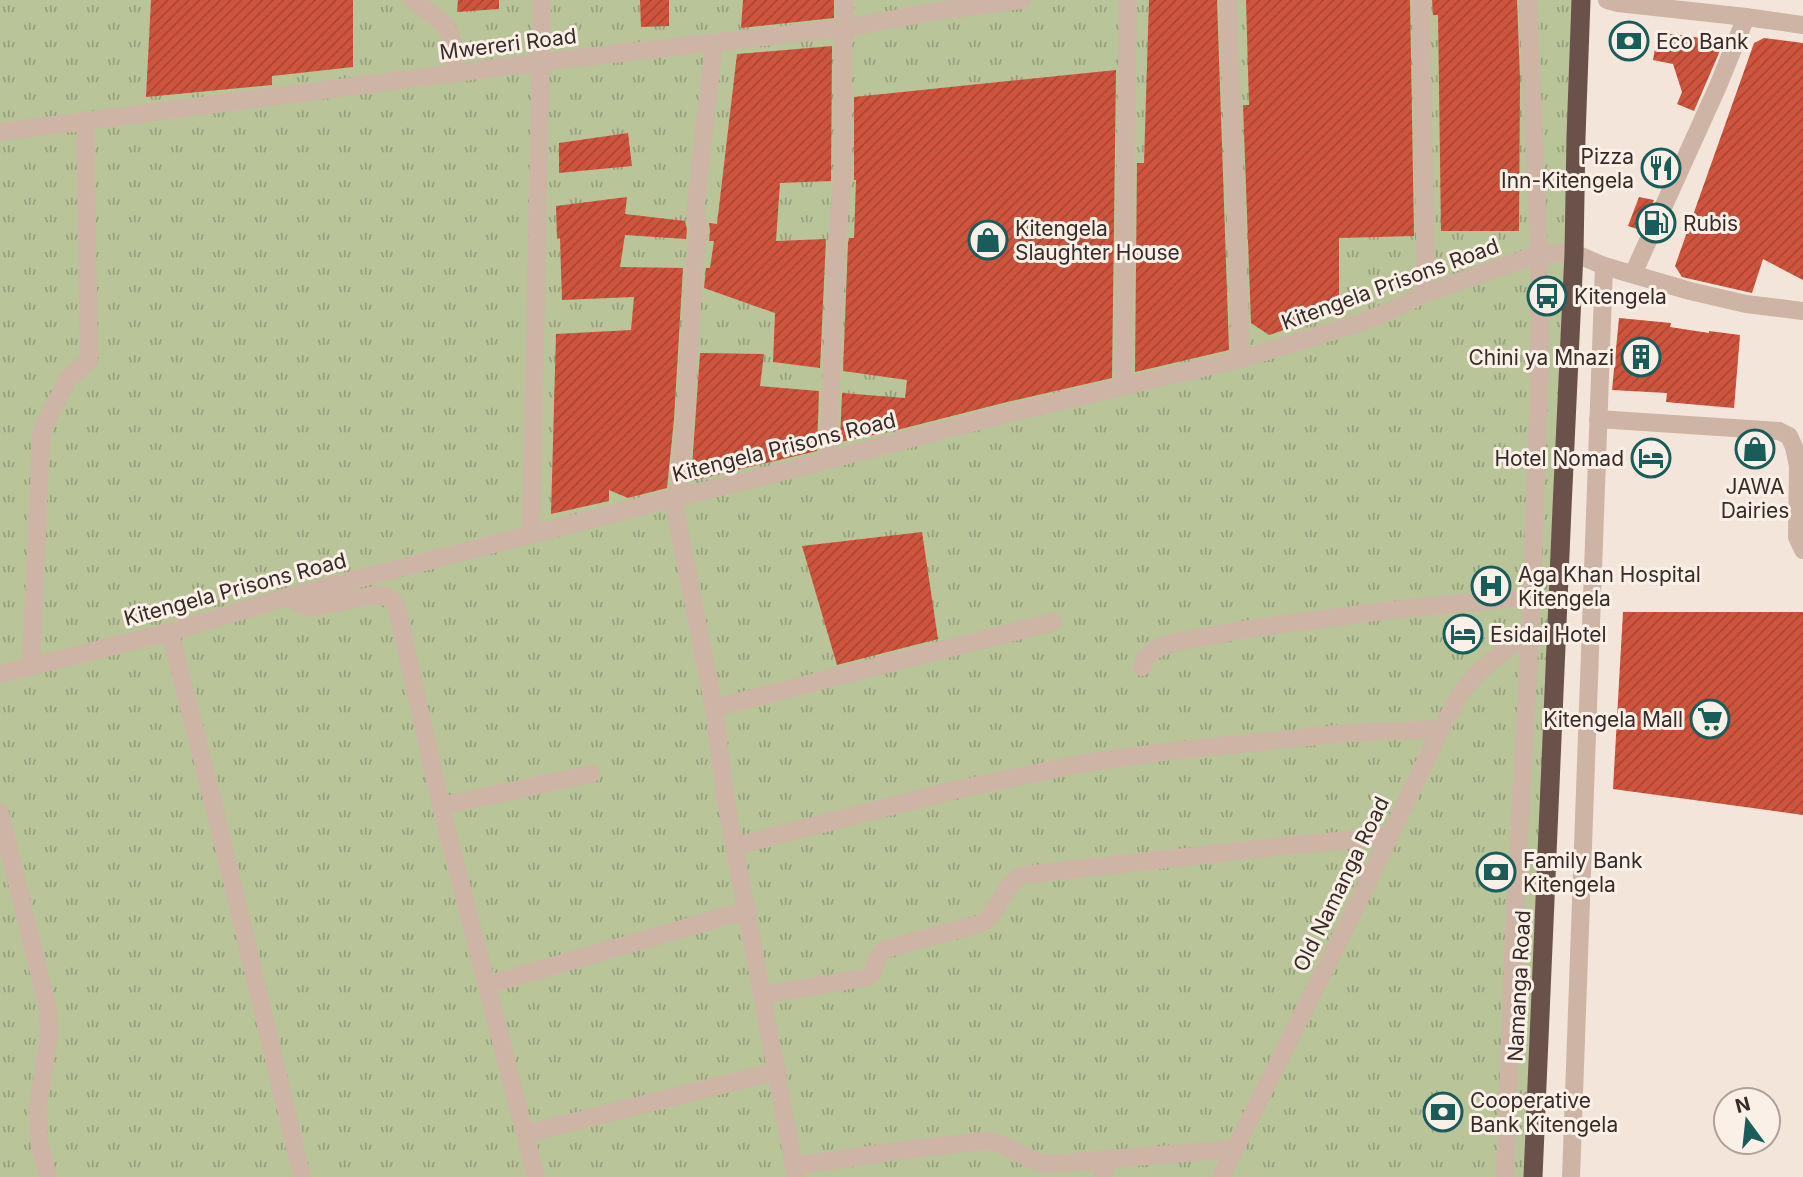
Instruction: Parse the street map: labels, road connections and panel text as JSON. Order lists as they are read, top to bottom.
{
  "streets": {
    "highway": ["Namanga Road"],
    "street": ["Mwereri Road", "Kitengela Prisons Road", "Old Namanga Road"]
  },
  "crossings": [
    ["Kitengela Prisons Road", "Namanga Road"]
  ],
  "places": {
    "bank": ["Eco Bank", "Family Bank Kitengela", "Cooperative Bank Kitengela"],
    "restaurant": ["Pizza Inn-Kitengela"],
    "fuel station": ["Rubis"],
    "shop": ["Kitengela Slaughter House", "JAWA Dairies"],
    "bus stop": ["Kitengela"],
    "building": ["Chini ya Mnazi"],
    "hotel": ["Hotel Nomad", "Esidai Hotel"],
    "hospital": ["Aga Khan Hospital Kitengela"],
    "supermarket": ["Kitengela Mall"]
  },
  "north": "top"
}
